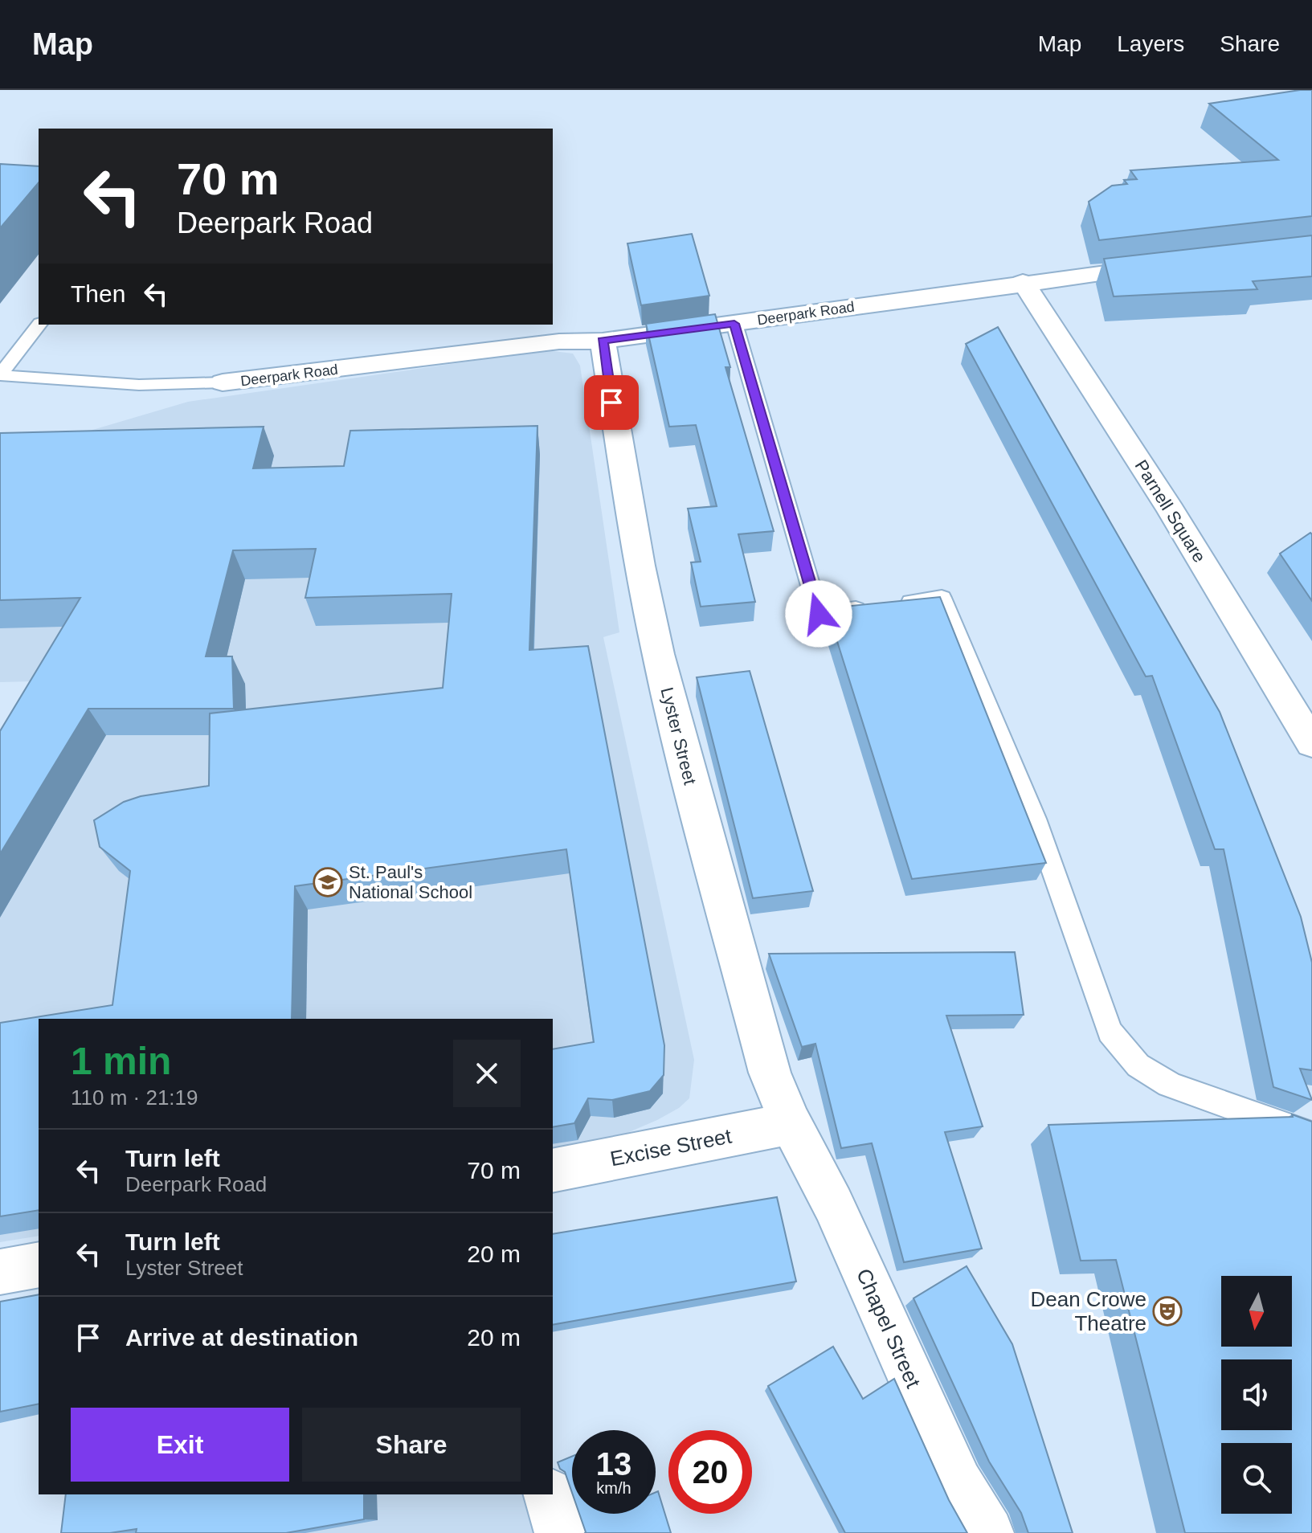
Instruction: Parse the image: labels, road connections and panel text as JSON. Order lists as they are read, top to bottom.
{
  "streets": {
    "street": [
      "Deerpark Road",
      "Parnell Square",
      "Lyster Street",
      "Excise Street",
      "Chapel Street"
    ]
  },
  "crossings": [
    ["Deerpark Road", "Parnell Square"],
    ["Deerpark Road", "Lyster Street"],
    ["Lyster Street", "Excise Street"],
    ["Lyster Street", "Chapel Street"],
    ["Excise Street", "Chapel Street"]
  ],
  "places": {
    "school or university": ["St. Paul's National School"],
    "theatre": ["Dean Crowe Theatre"]
  },
  "north": "bottom",
  "page": {
    "header": "Map",
    "nav": ["Map", "Layers", "Share"],
    "turn": ["70 m", "Deerpark Road"],
    "then": "Then",
    "heading": ["1 min", "110 m · 21:19"],
    "list": [
      {
        "name": "Turn left",
        "note": "Deerpark Road",
        "value": "70 m"
      },
      {
        "name": "Turn left",
        "note": "Lyster Street",
        "value": "20 m"
      },
      {
        "name": "Arrive at destination",
        "value": "20 m"
      }
    ],
    "buttons": ["Exit", "Share"],
    "speed": "13 km/h",
    "limit": "20"
  }
}
